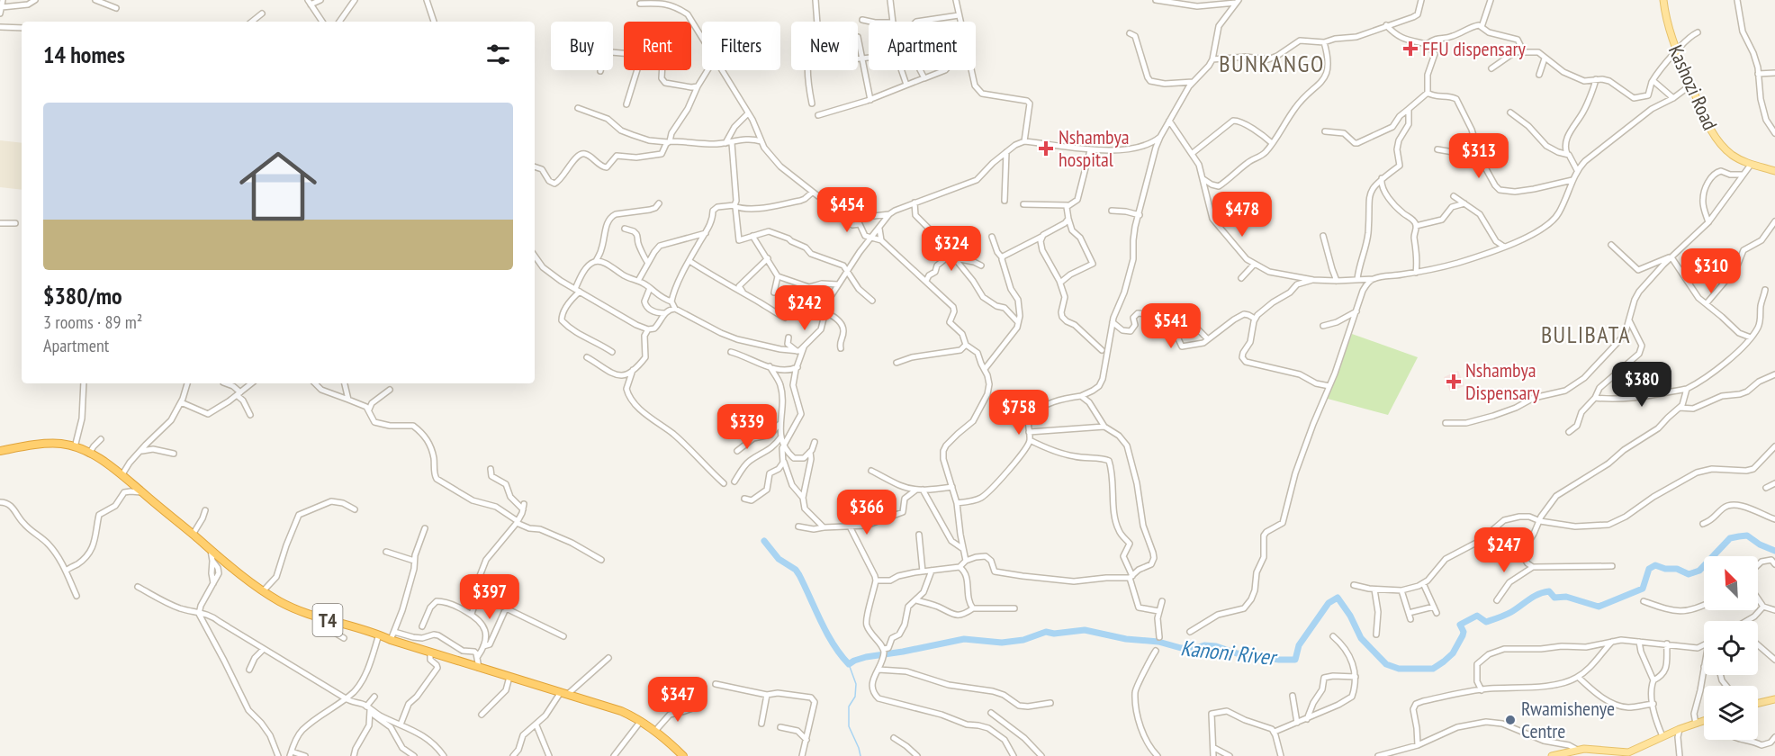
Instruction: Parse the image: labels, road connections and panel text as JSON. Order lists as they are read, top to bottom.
{
  "streets": {
    "highway": ["T4"],
    "main road": ["Kashozi Road"]
  },
  "districts": ["BUNKANGO", "BULIBATA"],
  "water": ["Kanoni River"],
  "places": {
    "health": ["FFU dispensary", "Nshambya hospital", "Nshambya Dispensary"],
    "other": ["Rwamishenye Centre"]
  },
  "north": "top left",
  "page": {
    "chip": [
      "Buy",
      "Rent",
      "Filters",
      "New",
      "Apartment"
    ],
    "heading": "14 homes",
    "list": [
      {
        "name": "$380/mo",
        "note": "3 rooms · 89 m² · Apartment"
      }
    ],
    "price": [
      "$313",
      "$454",
      "$478",
      "$324",
      "$310",
      "$242",
      "$541",
      "$380",
      "$758",
      "$339",
      "$366",
      "$247",
      "$397",
      "$347"
    ]
  }
}
